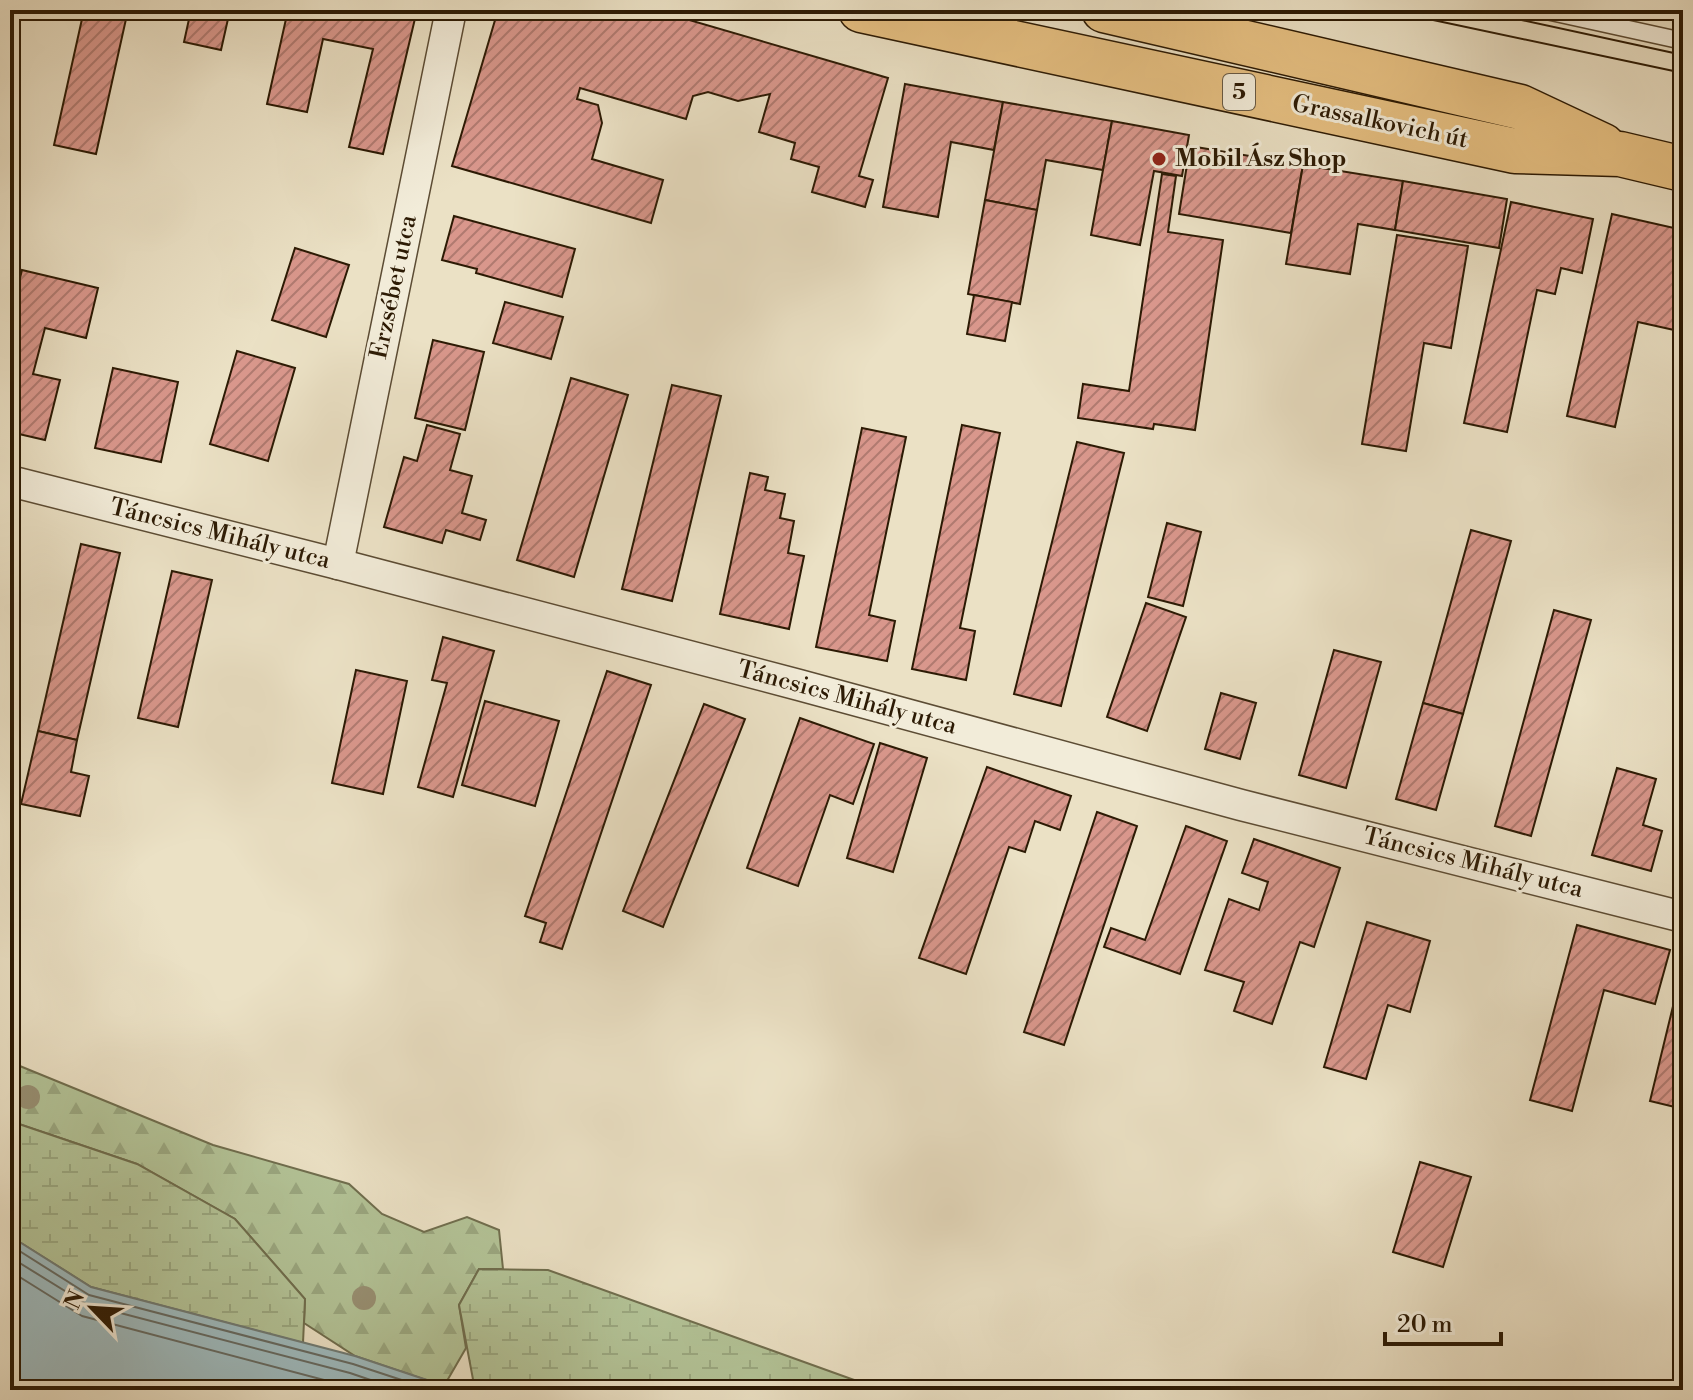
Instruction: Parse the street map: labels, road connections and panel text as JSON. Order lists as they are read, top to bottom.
{
  "streets": {
    "main road": ["5", "Grassalkovich út"],
    "street": ["Erzsébet utca", "Táncsics Mihály utca"]
  },
  "crossings": [
    ["Erzsébet utca", "Táncsics Mihály utca"]
  ],
  "places": ["Mobil Ász Shop"],
  "scale_bar": "20 m",
  "north": "top left"
}
